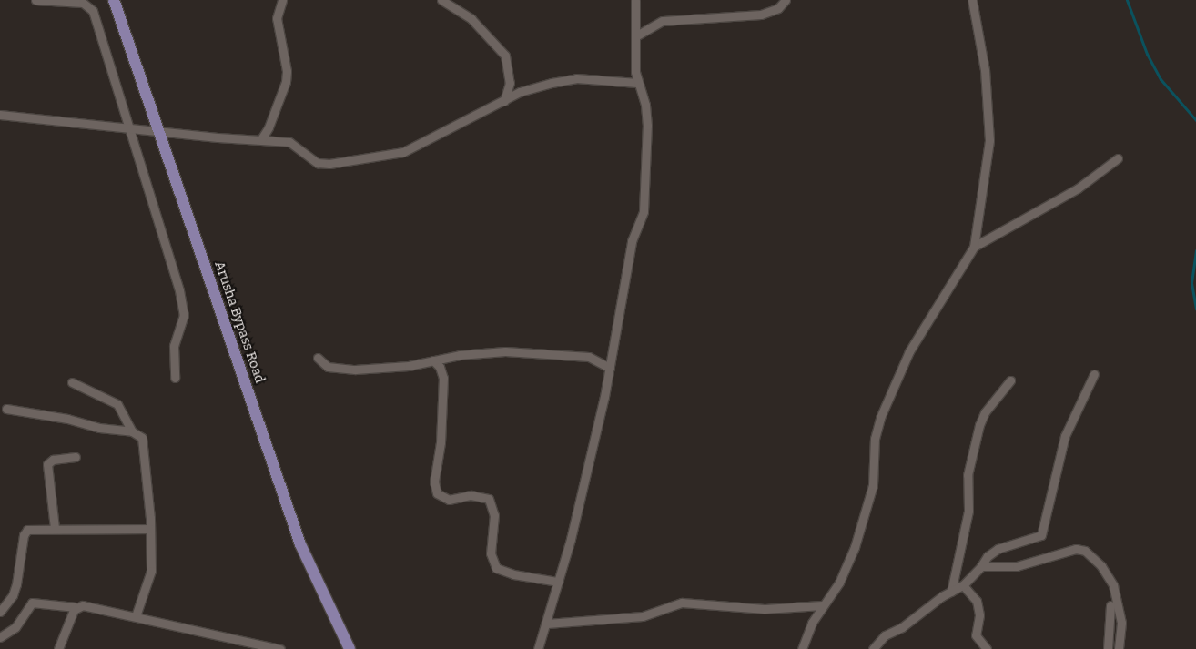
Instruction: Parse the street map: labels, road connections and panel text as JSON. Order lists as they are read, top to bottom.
{
  "streets": {
    "main road": ["Arusha Bypass Road"]
  }
}
